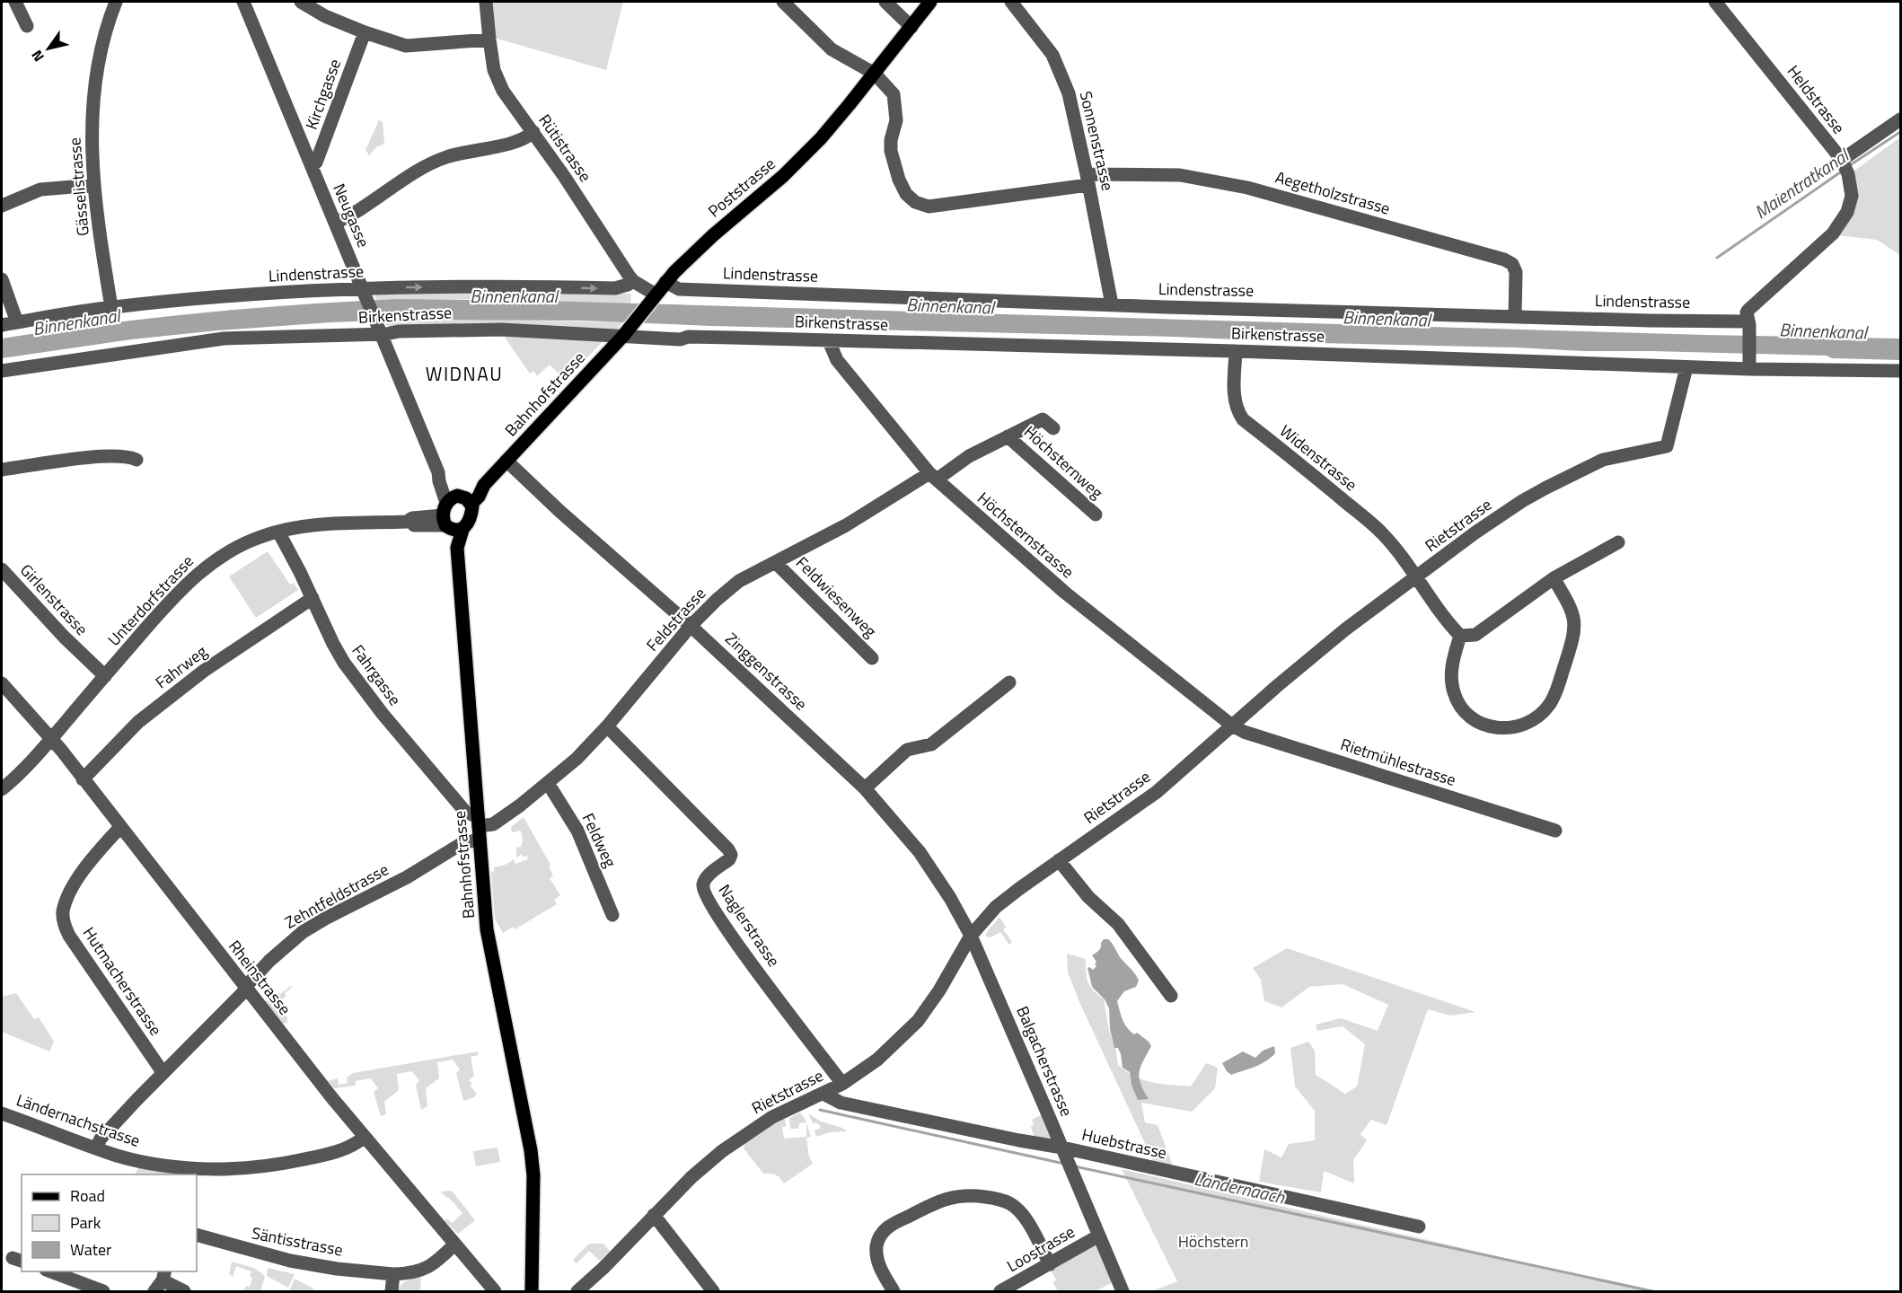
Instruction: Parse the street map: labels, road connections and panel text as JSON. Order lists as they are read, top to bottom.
{
  "streets": {
    "main road": ["Poststrasse", "Bahnhofstrasse"],
    "street": [
      "Kirchgasse",
      "Heldstrasse",
      "Sonnenstrasse",
      "Rütistrasse",
      "Gässelistrasse",
      "Aegetholzstrasse",
      "Neugasse",
      "Lindenstrasse",
      "Birkenstrasse",
      "Widenstrasse",
      "Höchsternweg",
      "Rietstrasse",
      "Höchsternstrasse",
      "Feldwiesenweg",
      "Girlenstrasse",
      "Unterdorfstrasse",
      "Feldstrasse",
      "Fahrweg",
      "Zinggenstrasse",
      "Fahrgasse",
      "Rietmühlestrasse",
      "Feldweg",
      "Zehntfeldstrasse",
      "Naglerstrasse",
      "Rheinstrasse",
      "Hutmacherstrasse",
      "Balgacherstrasse",
      "Ländernachstrasse",
      "Huebstrasse",
      "Säntisstrasse",
      "Loostrasse"
    ]
  },
  "crossings": [
    ["Kirchgasse", "Neugasse"],
    ["Sonnenstrasse", "Aegetholzstrasse"],
    ["Sonnenstrasse", "Lindenstrasse"],
    ["Rütistrasse", "Poststrasse"],
    ["Rütistrasse", "Lindenstrasse"],
    ["Rütistrasse", "Bahnhofstrasse"],
    ["Gässelistrasse", "Lindenstrasse"],
    ["Poststrasse", "Aegetholzstrasse"],
    ["Poststrasse", "Lindenstrasse"],
    ["Poststrasse", "Bahnhofstrasse"],
    ["Aegetholzstrasse", "Lindenstrasse"],
    ["Neugasse", "Lindenstrasse"],
    ["Neugasse", "Birkenstrasse"],
    ["Neugasse", "Bahnhofstrasse"],
    ["Neugasse", "Unterdorfstrasse"],
    ["Birkenstrasse", "Bahnhofstrasse"],
    ["Birkenstrasse", "Widenstrasse"],
    ["Birkenstrasse", "Rietstrasse"],
    ["Birkenstrasse", "Höchsternstrasse"],
    ["Bahnhofstrasse", "Unterdorfstrasse"],
    ["Bahnhofstrasse", "Feldstrasse"],
    ["Bahnhofstrasse", "Zinggenstrasse"],
    ["Bahnhofstrasse", "Fahrgasse"],
    ["Bahnhofstrasse", "Zehntfeldstrasse"],
    ["Widenstrasse", "Rietstrasse"],
    ["Höchsternweg", "Höchsternstrasse"],
    ["Höchsternweg", "Feldstrasse"],
    ["Rietstrasse", "Höchsternstrasse"],
    ["Rietstrasse", "Zinggenstrasse"],
    ["Rietstrasse", "Rietmühlestrasse"],
    ["Rietstrasse", "Naglerstrasse"],
    ["Rietstrasse", "Balgacherstrasse"],
    ["Rietstrasse", "Huebstrasse"],
    ["Höchsternstrasse", "Feldstrasse"],
    ["Höchsternstrasse", "Rietmühlestrasse"],
    ["Feldwiesenweg", "Feldstrasse"],
    ["Girlenstrasse", "Unterdorfstrasse"],
    ["Unterdorfstrasse", "Fahrgasse"],
    ["Unterdorfstrasse", "Rheinstrasse"],
    ["Feldstrasse", "Zinggenstrasse"],
    ["Feldstrasse", "Fahrgasse"],
    ["Feldstrasse", "Feldweg"],
    ["Feldstrasse", "Zehntfeldstrasse"],
    ["Feldstrasse", "Naglerstrasse"],
    ["Fahrweg", "Fahrgasse"],
    ["Fahrweg", "Rheinstrasse"],
    ["Zinggenstrasse", "Balgacherstrasse"],
    ["Fahrgasse", "Zehntfeldstrasse"],
    ["Zehntfeldstrasse", "Rheinstrasse"],
    ["Zehntfeldstrasse", "Hutmacherstrasse"],
    ["Zehntfeldstrasse", "Ländernachstrasse"],
    ["Rheinstrasse", "Hutmacherstrasse"],
    ["Rheinstrasse", "Ländernachstrasse"],
    ["Rheinstrasse", "Säntisstrasse"],
    ["Balgacherstrasse", "Huebstrasse"],
    ["Balgacherstrasse", "Loostrasse"]
  ],
  "districts": ["WIDNAU"],
  "water": ["Maientratkanal", "Binnenkanal", "Ländernaach"],
  "parks": ["Höchstern"],
  "legend": ["Road", "Park", "Water"],
  "north": "bottom left"
}
